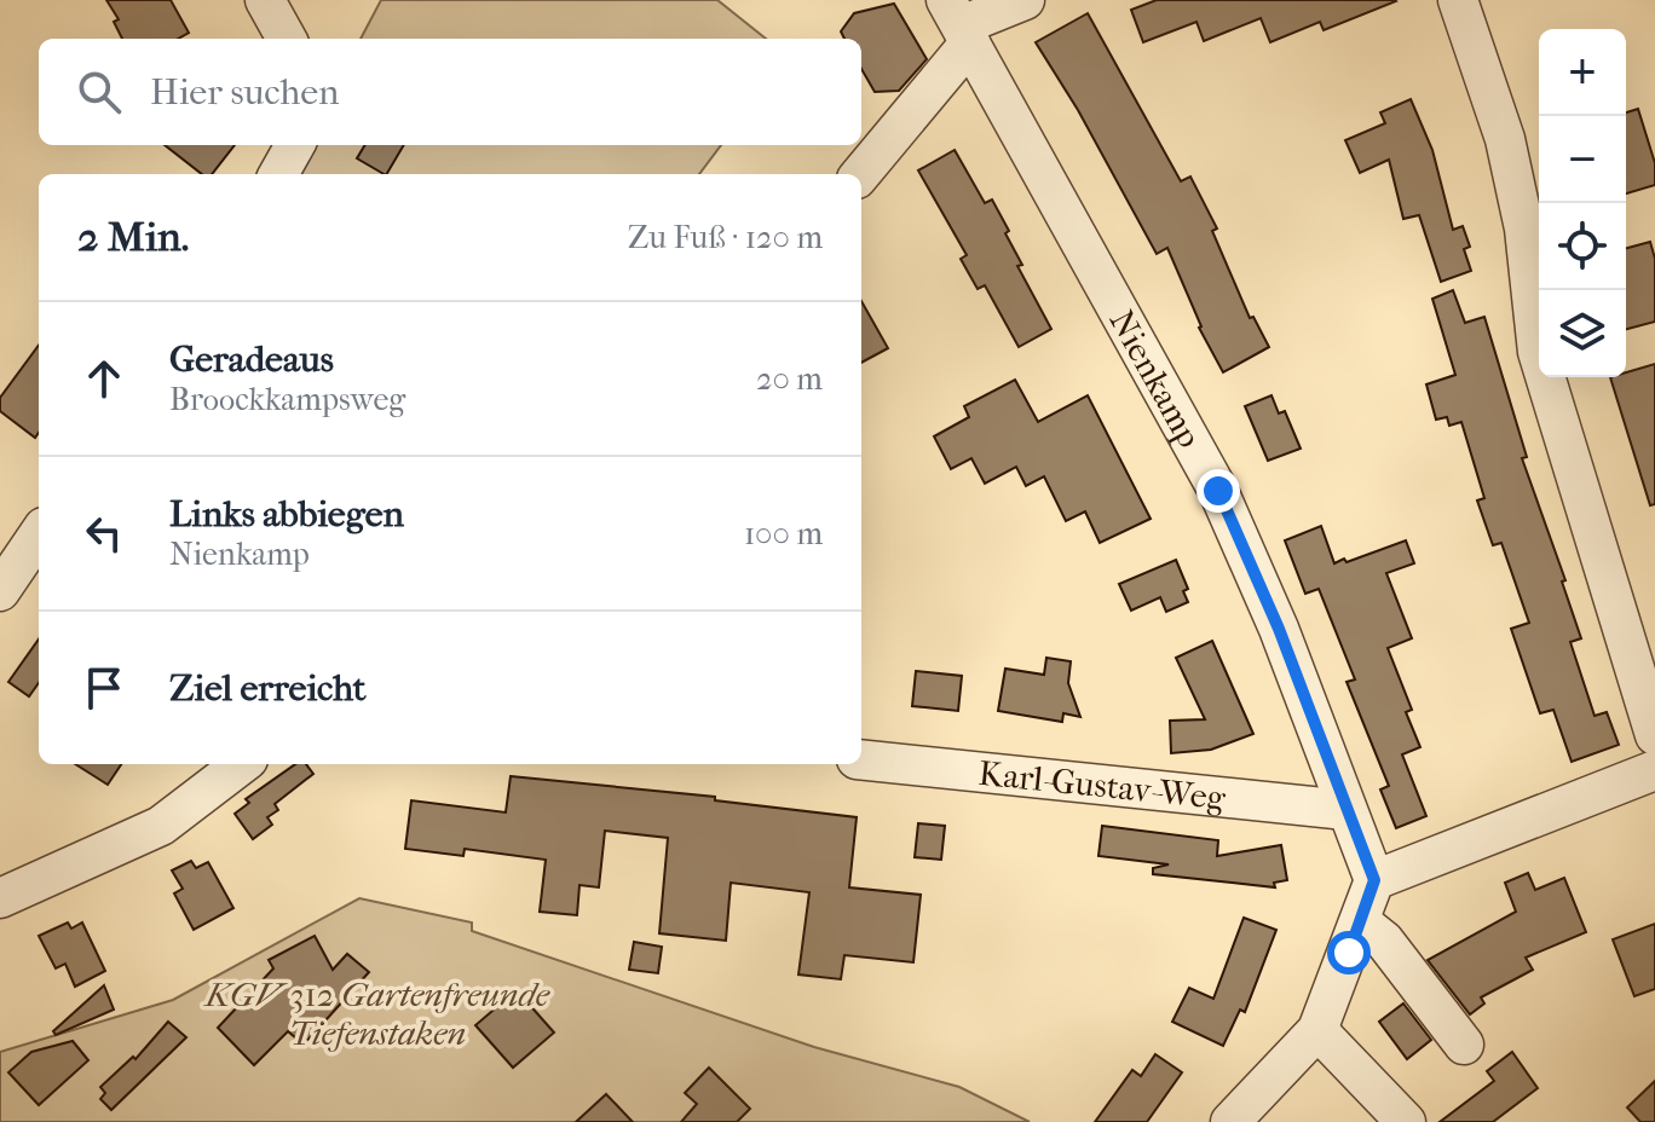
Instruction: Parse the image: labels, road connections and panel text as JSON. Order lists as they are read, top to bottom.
{
  "streets": {
    "street": ["Nienkamp", "Karl-Gustav-Weg"]
  },
  "crossings": [
    ["Nienkamp", "Karl-Gustav-Weg"]
  ],
  "parks": ["KGV 312 Gartenfreunde Tiefenstaken"],
  "page": {
    "map_buttons": ["+", "−"],
    "search": "Hier suchen",
    "heading": ["2 Min.", "Zu Fuß · 120 m"],
    "list": [
      ["Geradeaus", "Broockkampsweg", "20 m"],
      ["Links abbiegen", "Nienkamp", "100 m"],
      "Ziel erreicht"
    ]
  }
}
